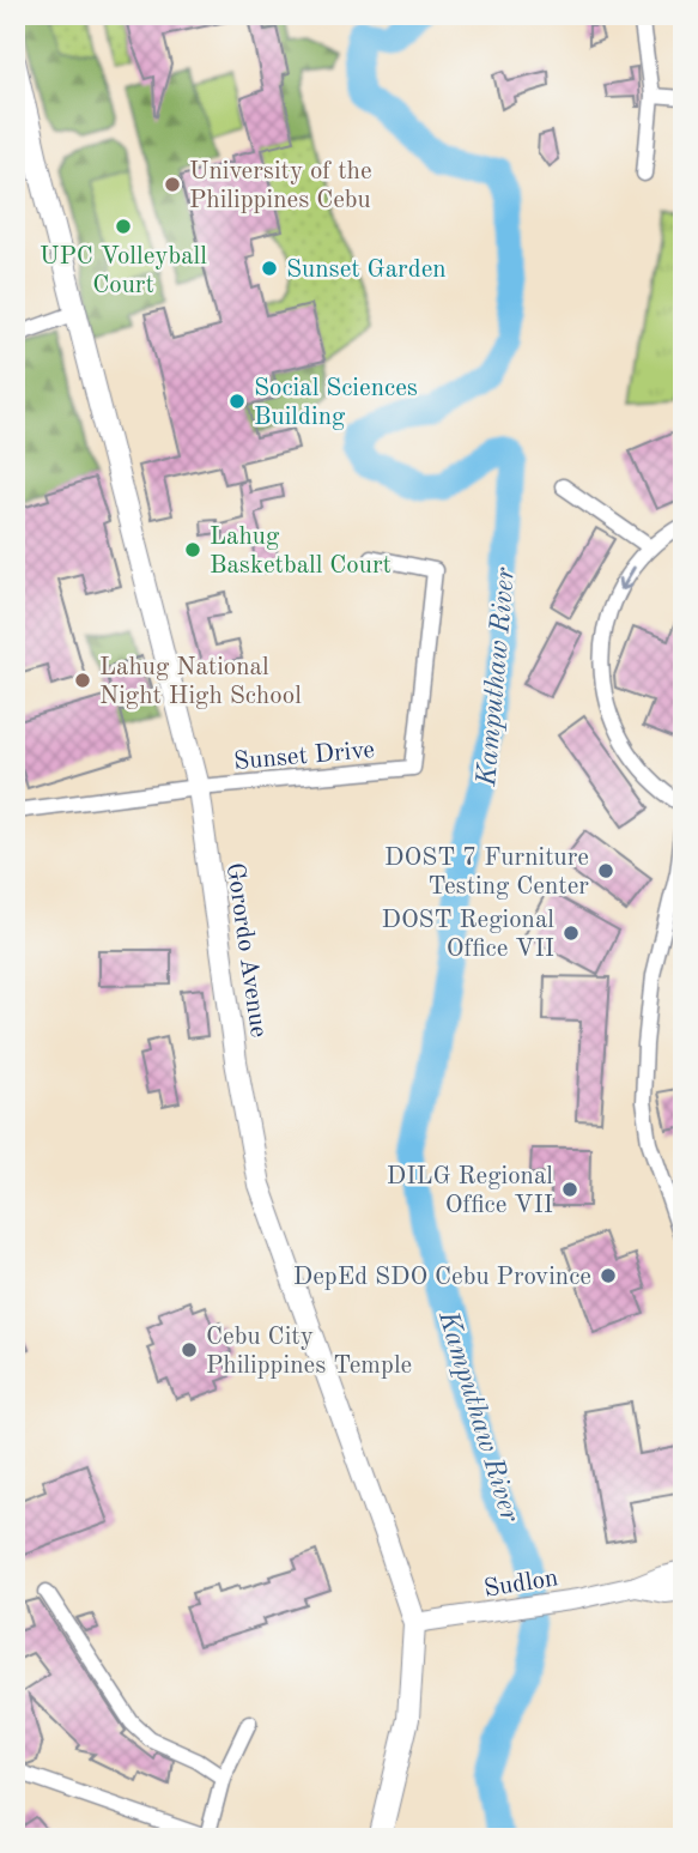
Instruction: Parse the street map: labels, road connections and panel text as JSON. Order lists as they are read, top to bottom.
{
  "streets": {
    "main road": ["Gorordo Avenue"],
    "street": ["Sunset Drive", "Sudlon"]
  },
  "crossings": [
    ["Sunset Drive", "Gorordo Avenue"],
    ["Gorordo Avenue", "Sudlon"]
  ],
  "water": ["Kamputhaw River"],
  "places": [
    "University of the Philippines Cebu",
    "UPC Volleyball Court",
    "Sunset Garden",
    "Social Sciences Building",
    "Lahug Basketball Court",
    "Lahug National Night High School",
    "DOST 7 Furniture Testing Center",
    "DOST Regional Office VII",
    "DILG Regional Office VII",
    "DepEd SDO Cebu Province",
    "Cebu City Philippines Temple"
  ]
}
